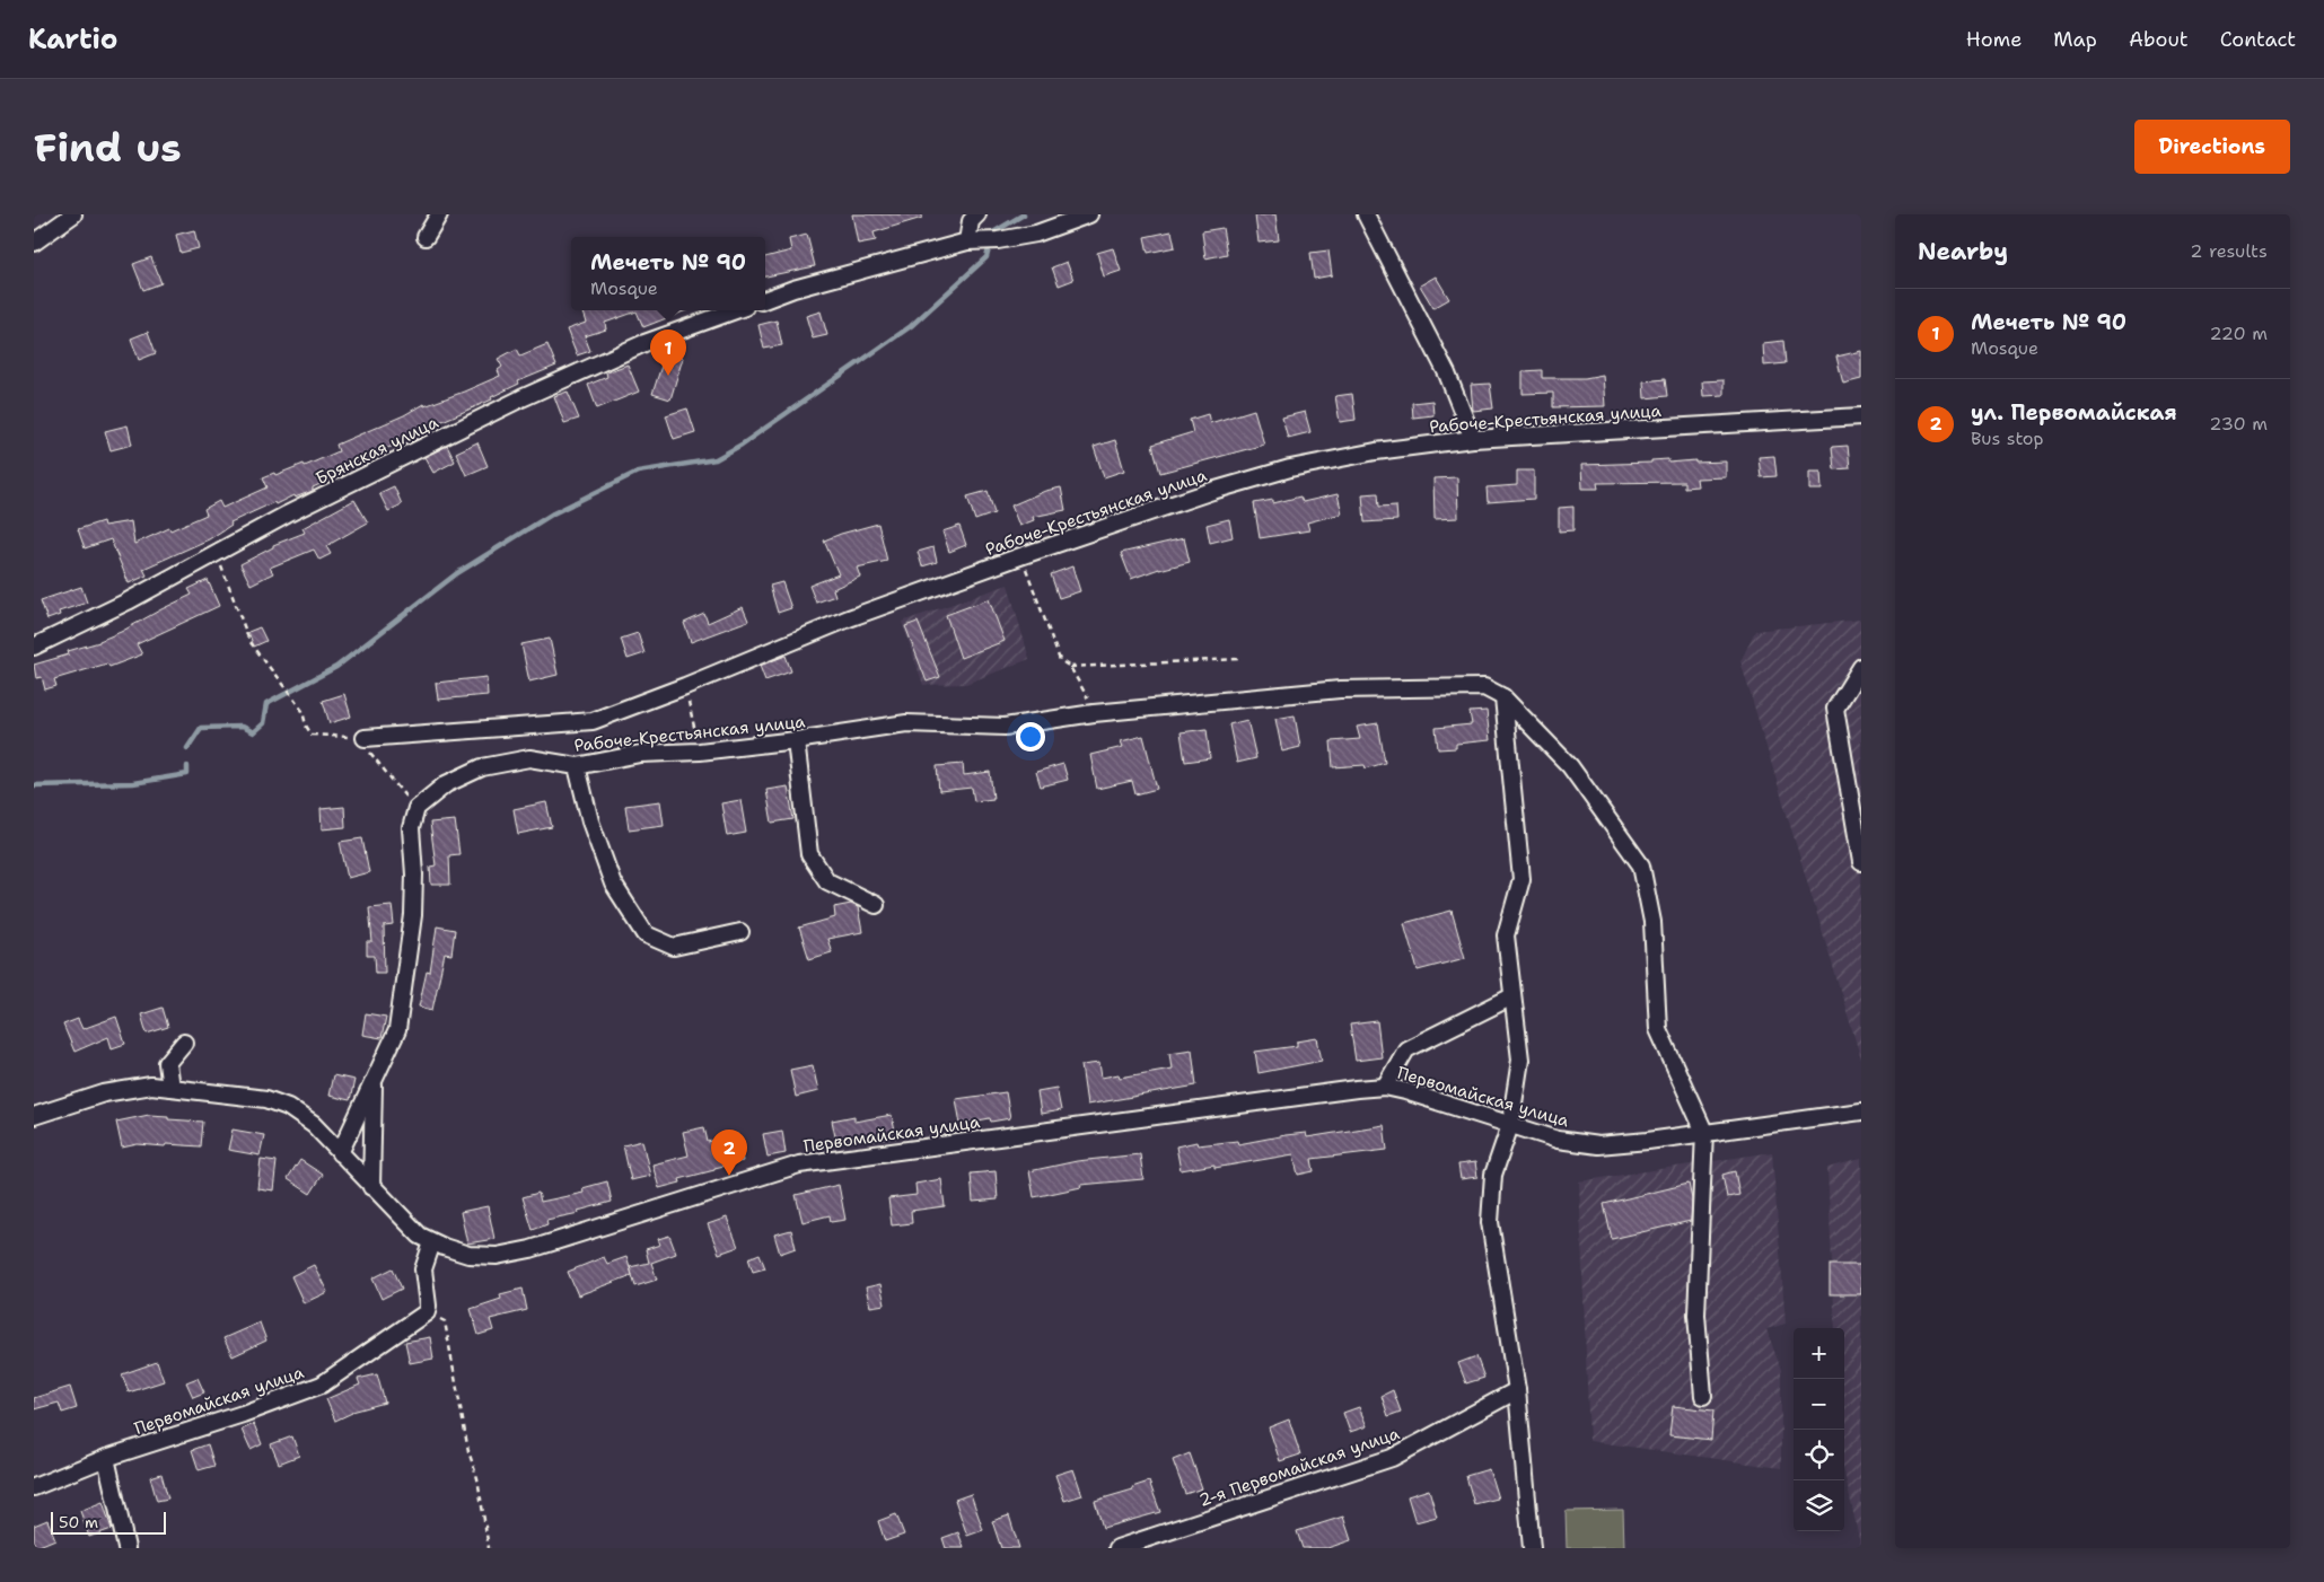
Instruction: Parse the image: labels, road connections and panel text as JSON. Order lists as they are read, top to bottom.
{
  "streets": {
    "street": [
      "Рабоче-Крестьянская улица",
      "Брянская улица",
      "Первомайская улица",
      "2-я Первомайская улица"
    ]
  },
  "scale_bar": "50 m",
  "page": {
    "header": "Kartio",
    "nav": [
      "Home",
      "Map",
      "About",
      "Contact"
    ],
    "buttons": "Directions",
    "title": "Find us",
    "heading": ["Nearby", "2 results"],
    "popup": ["Мечеть № 90", "Mosque"],
    "list": [
      {
        "mark": "1",
        "name": "Мечеть № 90",
        "note": "Mosque",
        "value": "220 m"
      },
      {
        "mark": "2",
        "name": "ул. Первомайская",
        "note": "Bus stop",
        "value": "230 m"
      }
    ],
    "pins": ["1", "2"],
    "map_buttons": ["+", "−"],
    "scale": "50 m"
  }
}
